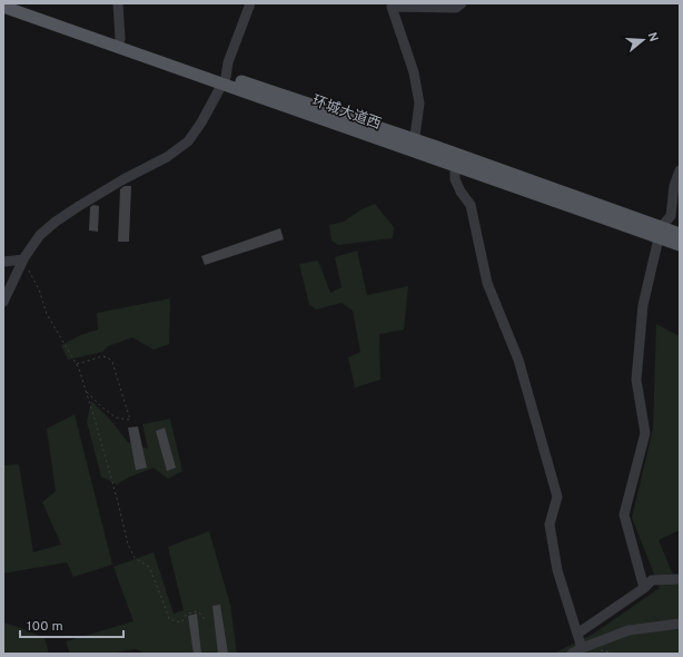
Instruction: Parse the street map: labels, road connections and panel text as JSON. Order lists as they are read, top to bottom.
{
  "streets": {
    "main road": ["环城大道西"]
  },
  "scale_bar": "100 m",
  "north": "right"
}
